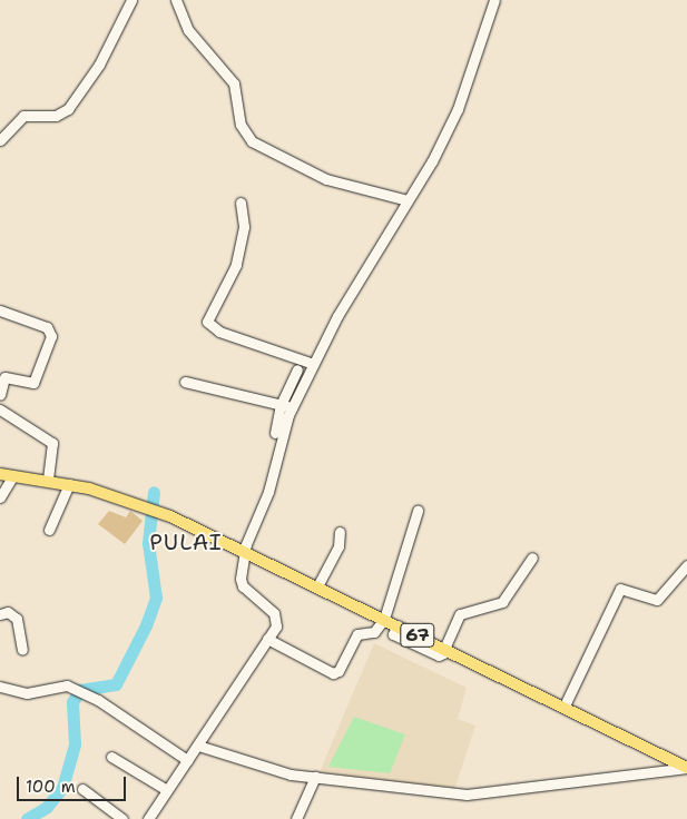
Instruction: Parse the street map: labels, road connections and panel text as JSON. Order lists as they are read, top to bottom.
{
  "streets": {
    "main road": ["67"]
  },
  "districts": ["PULAI"],
  "scale_bar": "100 m"
}
